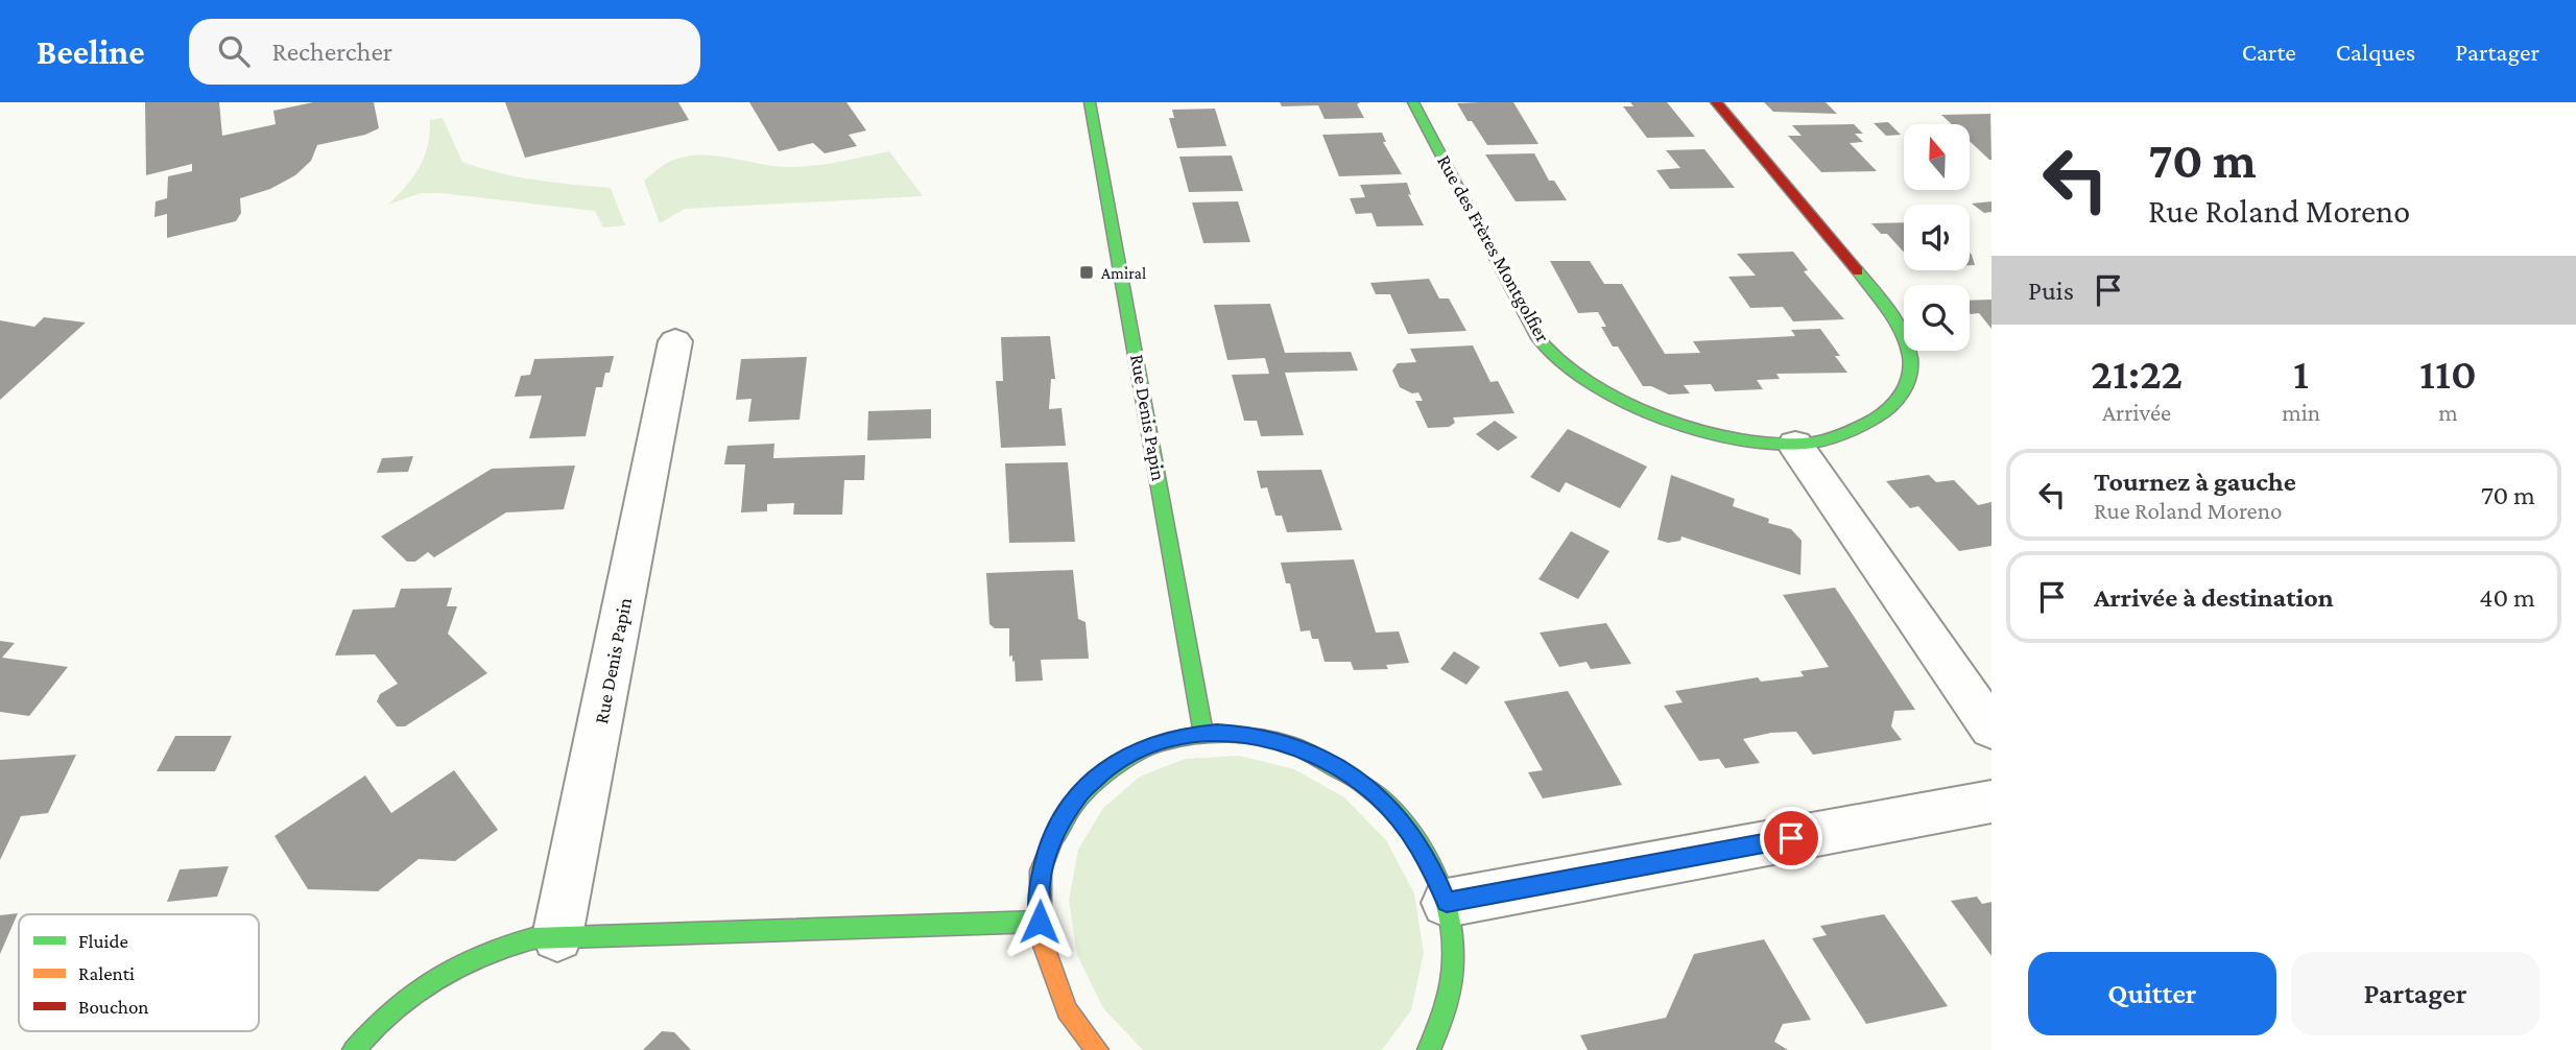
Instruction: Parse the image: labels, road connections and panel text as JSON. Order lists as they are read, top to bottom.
{
  "streets": {
    "street": ["Rue des Frères Montgolfier", "Rue Denis Papin"]
  },
  "places": {
    "transit": ["Amiral"]
  },
  "legend": ["Fluide", "Ralenti", "Bouchon"],
  "north": "top",
  "page": {
    "header": "Beeline",
    "search": "Rechercher",
    "nav": ["Carte", "Calques", "Partager"],
    "turn": ["70 m", "Rue Roland Moreno"],
    "then": "Puis",
    "eta": [
      "21:22",
      "Arrivée",
      "1",
      "min",
      "110",
      "m"
    ],
    "list": [
      {
        "name": "Tournez à gauche",
        "note": "Rue Roland Moreno",
        "value": "70 m"
      },
      {
        "name": "Arrivée à destination",
        "value": "40 m"
      }
    ],
    "buttons": ["Quitter", "Partager"]
  }
}
